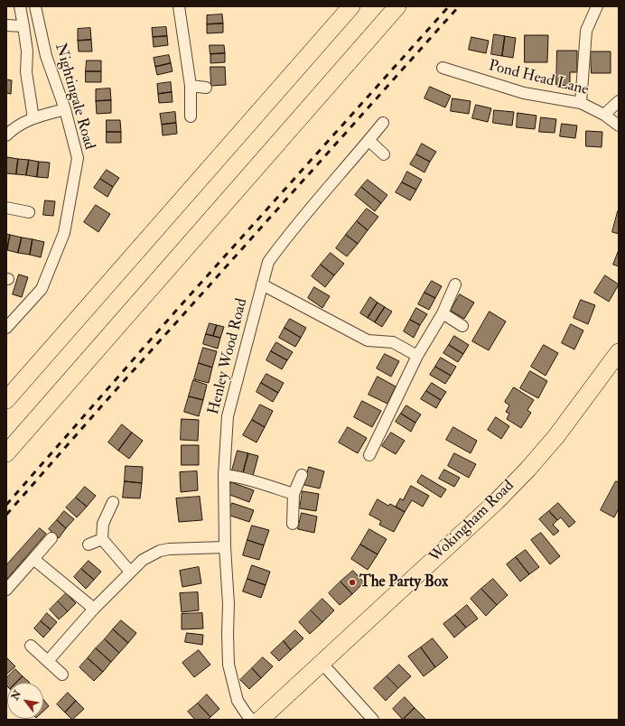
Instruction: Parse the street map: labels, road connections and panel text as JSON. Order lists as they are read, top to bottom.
{
  "streets": {
    "main road": ["Wokingham Road"],
    "street": ["Pond Head Lane", "Nightingale Road", "Henley Wood Road"]
  },
  "places": ["The Party Box"],
  "north": "top left"
}
